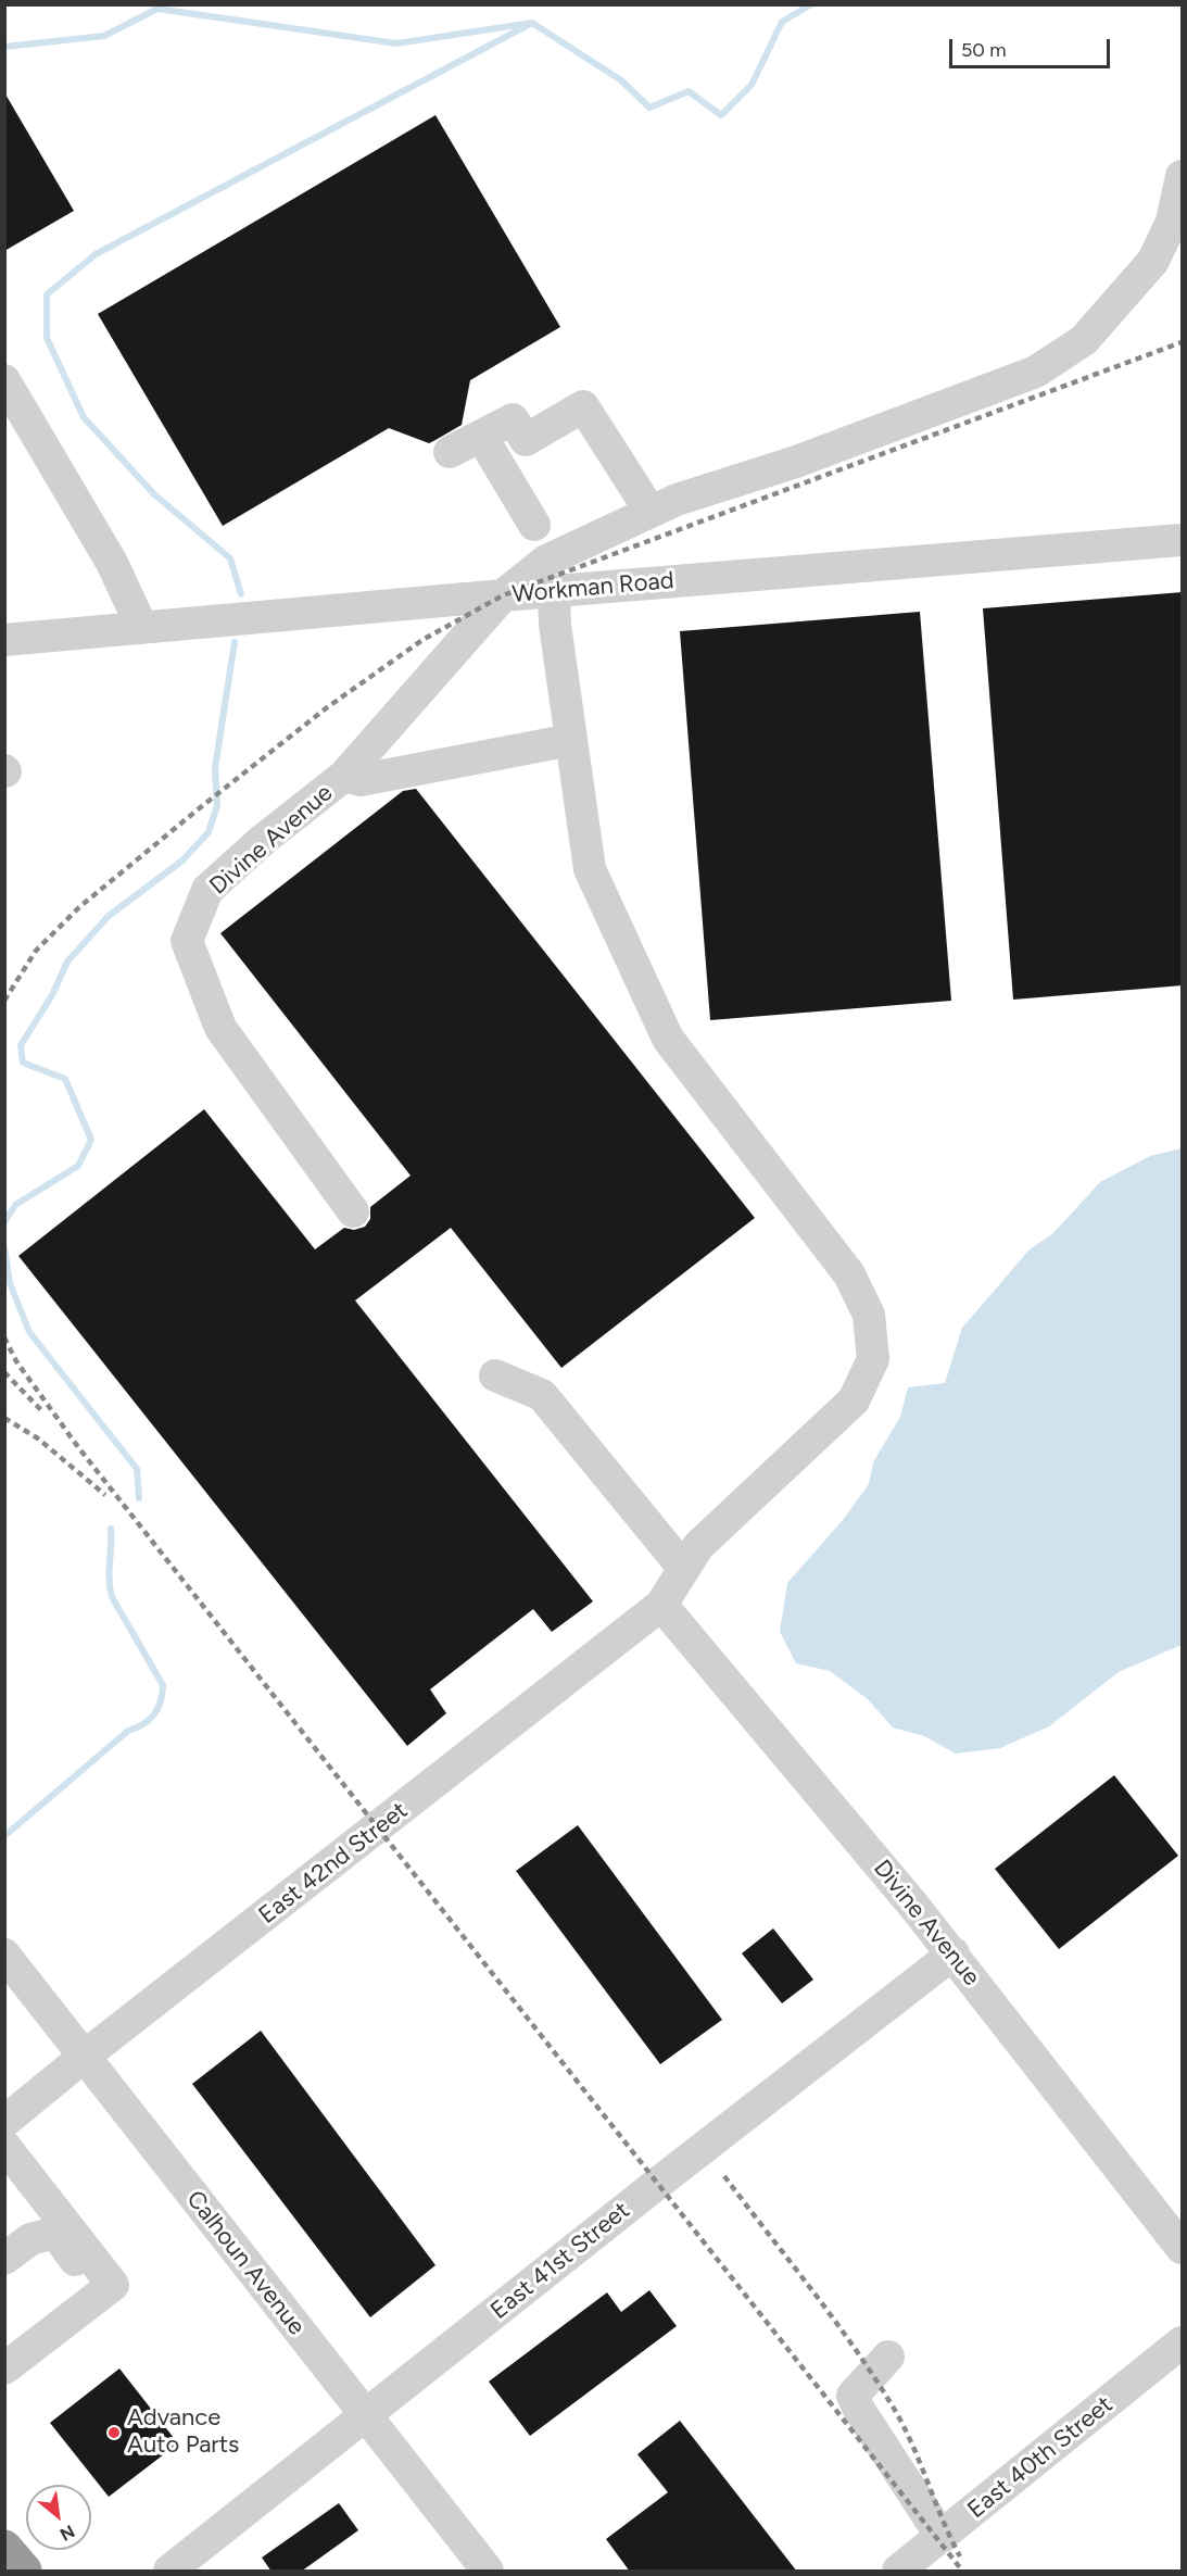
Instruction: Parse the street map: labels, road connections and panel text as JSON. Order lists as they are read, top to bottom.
{
  "streets": {
    "street": [
      "Workman Road",
      "Divine Avenue",
      "East 42nd Street",
      "East 41st Street",
      "Calhoun Avenue",
      "East 40th Street"
    ]
  },
  "crossings": [
    ["Workman Road", "Divine Avenue"],
    ["Workman Road", "East 42nd Street"],
    ["Divine Avenue", "East 42nd Street"],
    ["Divine Avenue", "East 41st Street"],
    ["East 42nd Street", "Calhoun Avenue"],
    ["East 41st Street", "Calhoun Avenue"]
  ],
  "places": ["Advance Auto Parts"],
  "scale_bar": "50 m",
  "north": "bottom right"
}
